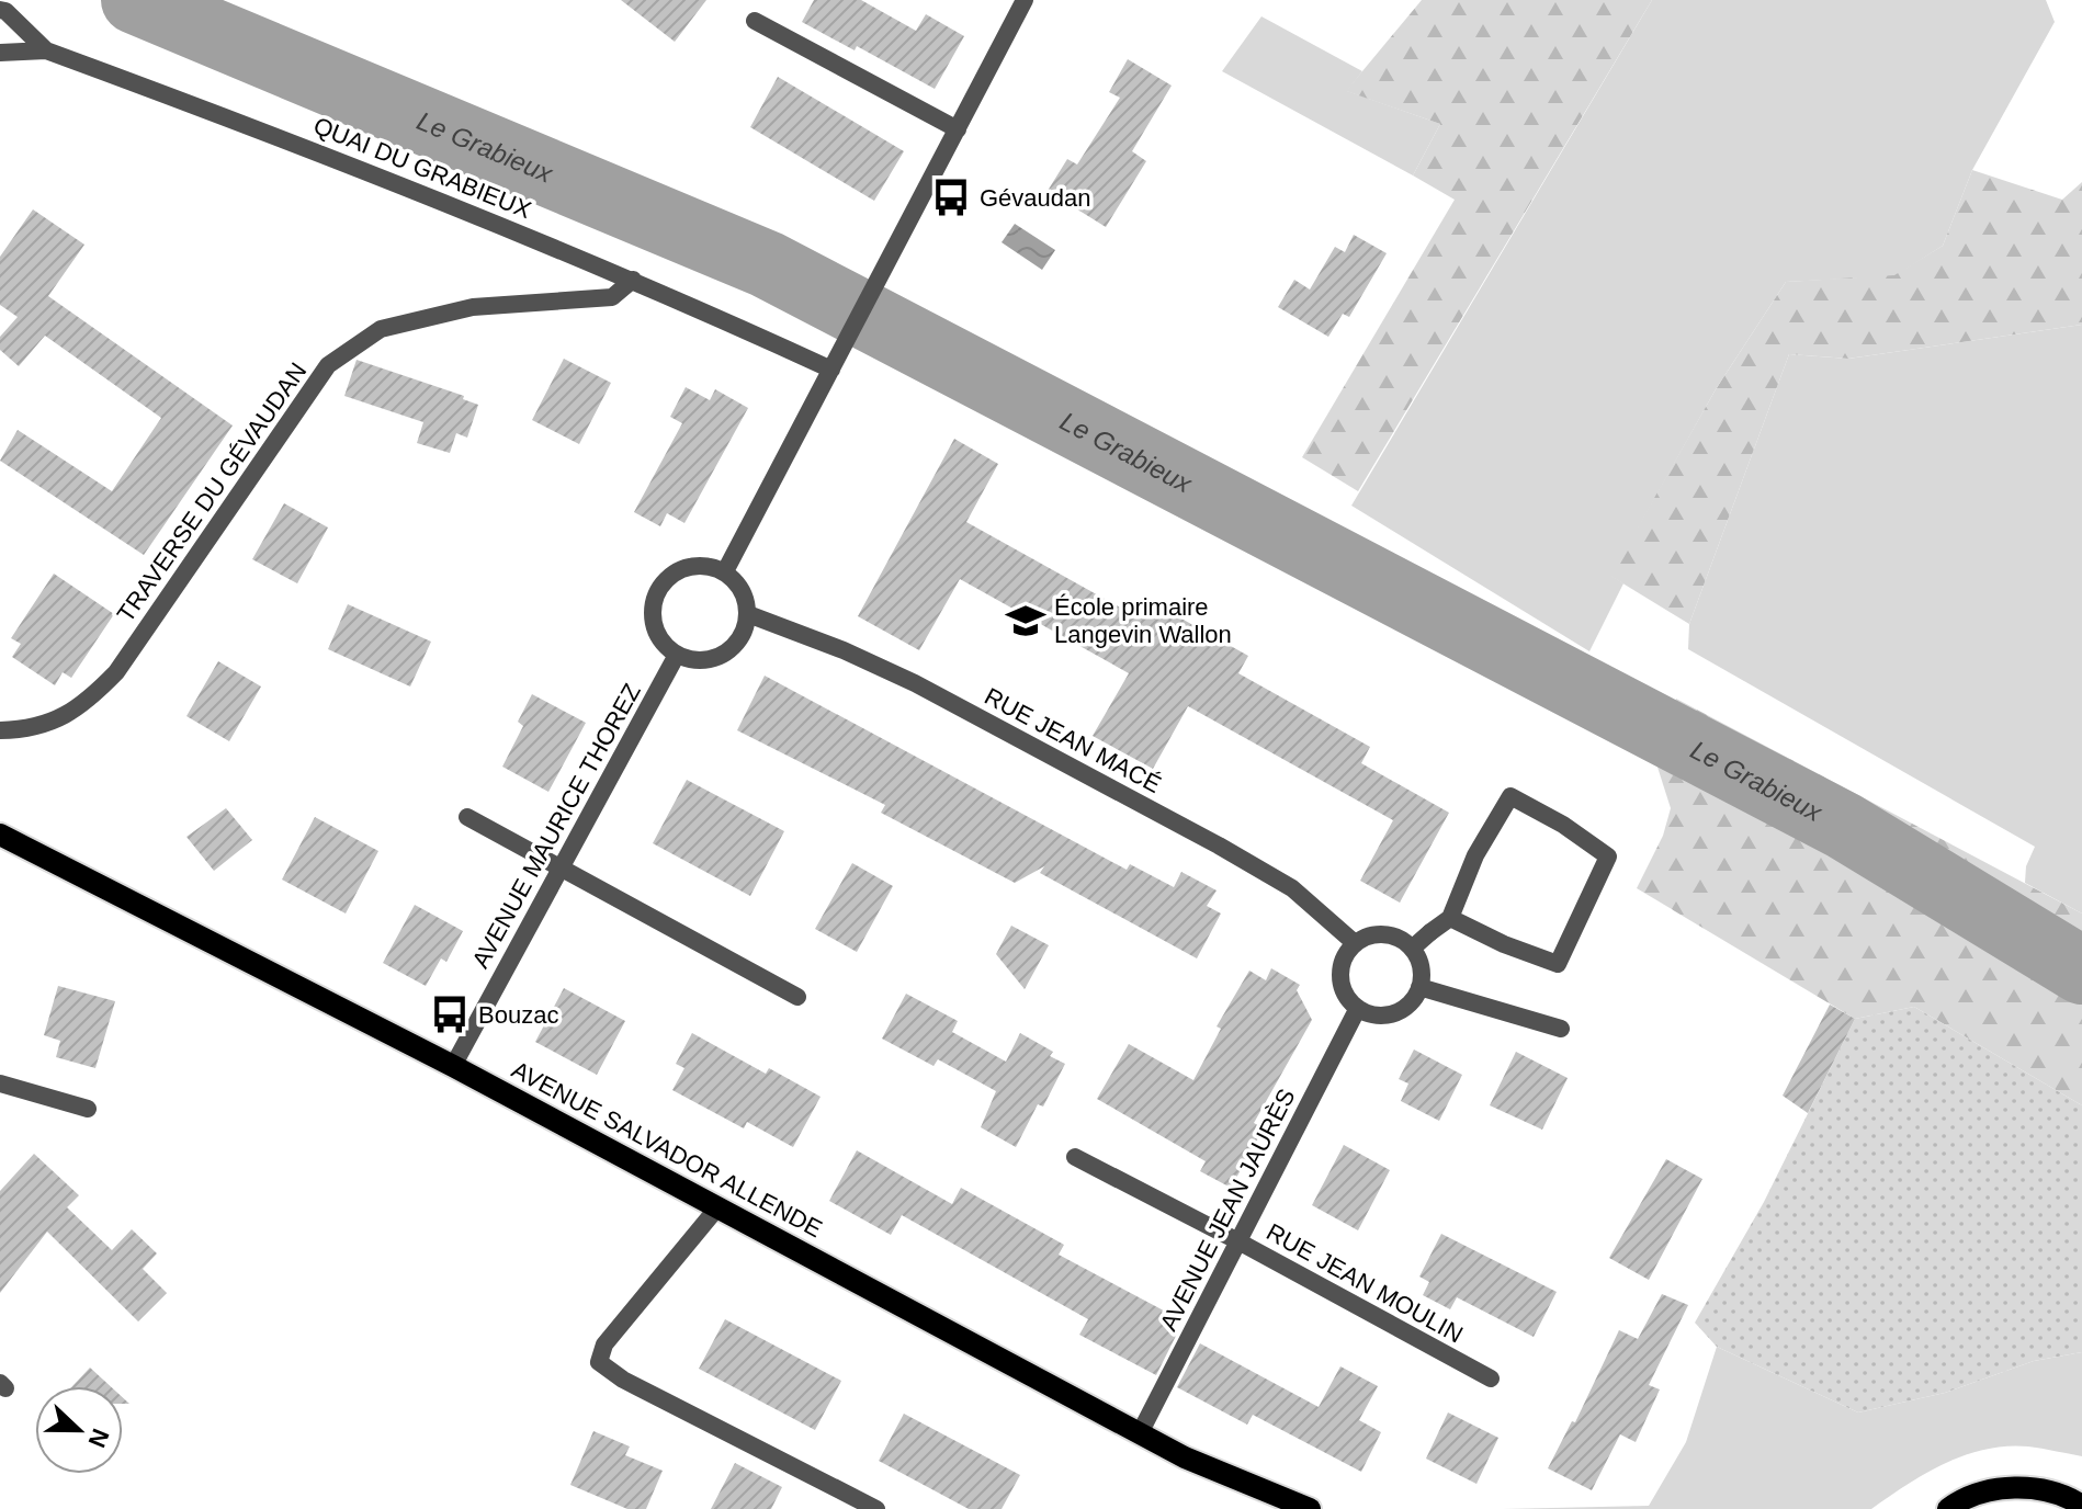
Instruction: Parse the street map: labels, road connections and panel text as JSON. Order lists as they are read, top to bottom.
{
  "streets": {
    "main road": ["AVENUE SALVADOR ALLENDE"],
    "street": [
      "QUAI DU GRABIEUX",
      "TRAVERSE DU GÉVAUDAN",
      "RUE JEAN MACÉ",
      "AVENUE MAURICE THOREZ",
      "AVENUE JEAN JAURÈS",
      "RUE JEAN MOULIN"
    ]
  },
  "crossings": [
    ["QUAI DU GRABIEUX", "TRAVERSE DU GÉVAUDAN"],
    ["RUE JEAN MACÉ", "AVENUE MAURICE THOREZ"],
    ["RUE JEAN MACÉ", "AVENUE JEAN JAURÈS"],
    ["AVENUE MAURICE THOREZ", "AVENUE SALVADOR ALLENDE"],
    ["AVENUE SALVADOR ALLENDE", "AVENUE JEAN JAURÈS"],
    ["AVENUE JEAN JAURÈS", "RUE JEAN MOULIN"]
  ],
  "water": ["Le Grabieux"],
  "places": {
    "bus stop": ["Gévaudan", "Bouzac"],
    "school or university": ["École primaire Langevin Wallon"]
  },
  "north": "right"
}
